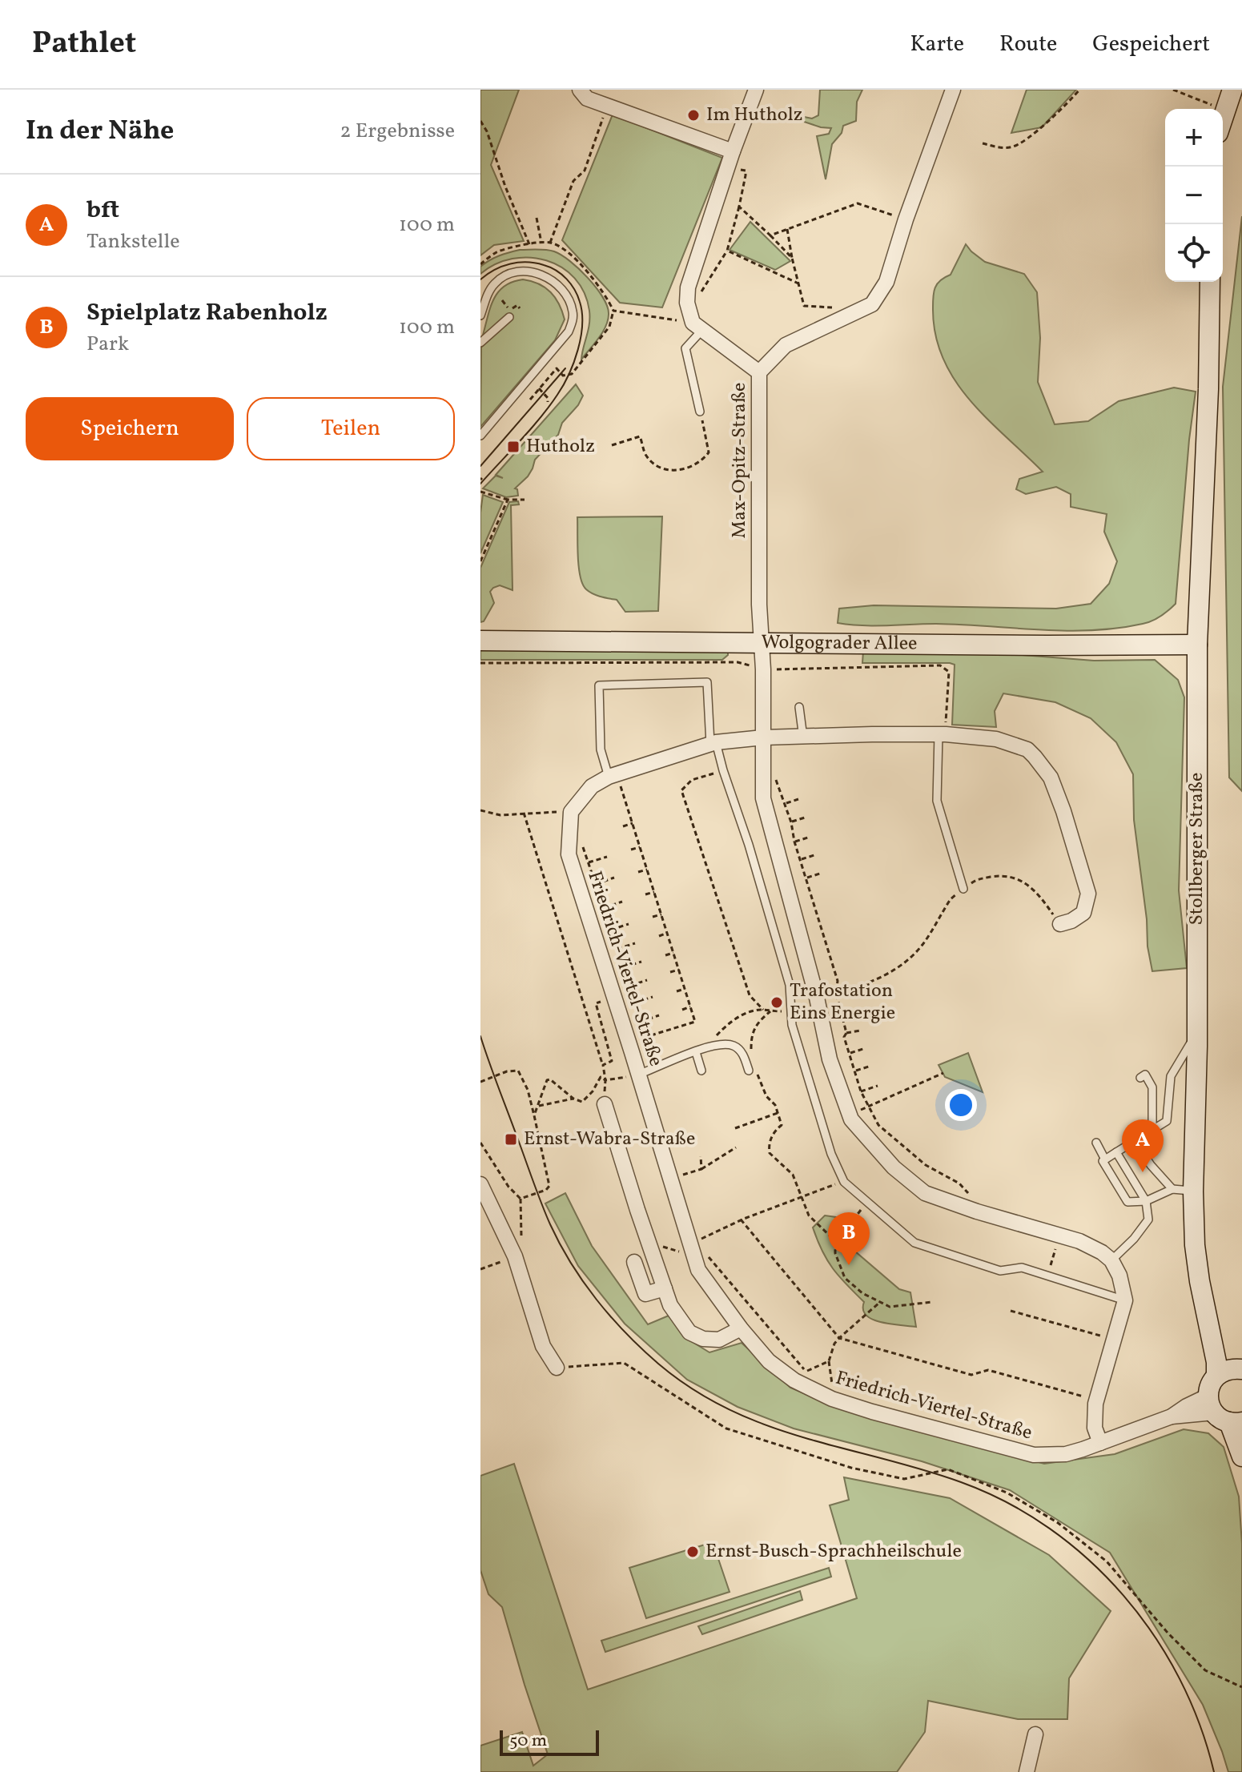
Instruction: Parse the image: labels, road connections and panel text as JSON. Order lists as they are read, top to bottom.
{
  "streets": {
    "main road": ["Wolgograder Allee", "Stollberger Straße"],
    "street": ["Max-Opitz-Straße", "Friedrich-Viertel-Straße"]
  },
  "crossings": [
    ["Max-Opitz-Straße", "Wolgograder Allee"],
    ["Wolgograder Allee", "Stollberger Straße"]
  ],
  "places": {
    "other": ["Im Hutholz", "Trafostation Eins Energie", "Ernst-Busch-Sprachheilschule"],
    "transit": ["Hutholz", "Ernst-Wabra-Straße"]
  },
  "scale_bar": "50 m",
  "page": {
    "header": "Pathlet",
    "nav": ["Karte", "Route", "Gespeichert"],
    "heading": ["In der Nähe", "2 Ergebnisse"],
    "map_buttons": ["+", "−"],
    "list": [
      {
        "mark": "A",
        "name": "bft",
        "note": "Tankstelle",
        "value": "100 m"
      },
      {
        "mark": "B",
        "name": "Spielplatz Rabenholz",
        "note": "Park",
        "value": "100 m"
      }
    ],
    "buttons": ["Speichern", "Teilen"],
    "pins": ["A", "B"],
    "scale": "50 m"
  }
}
